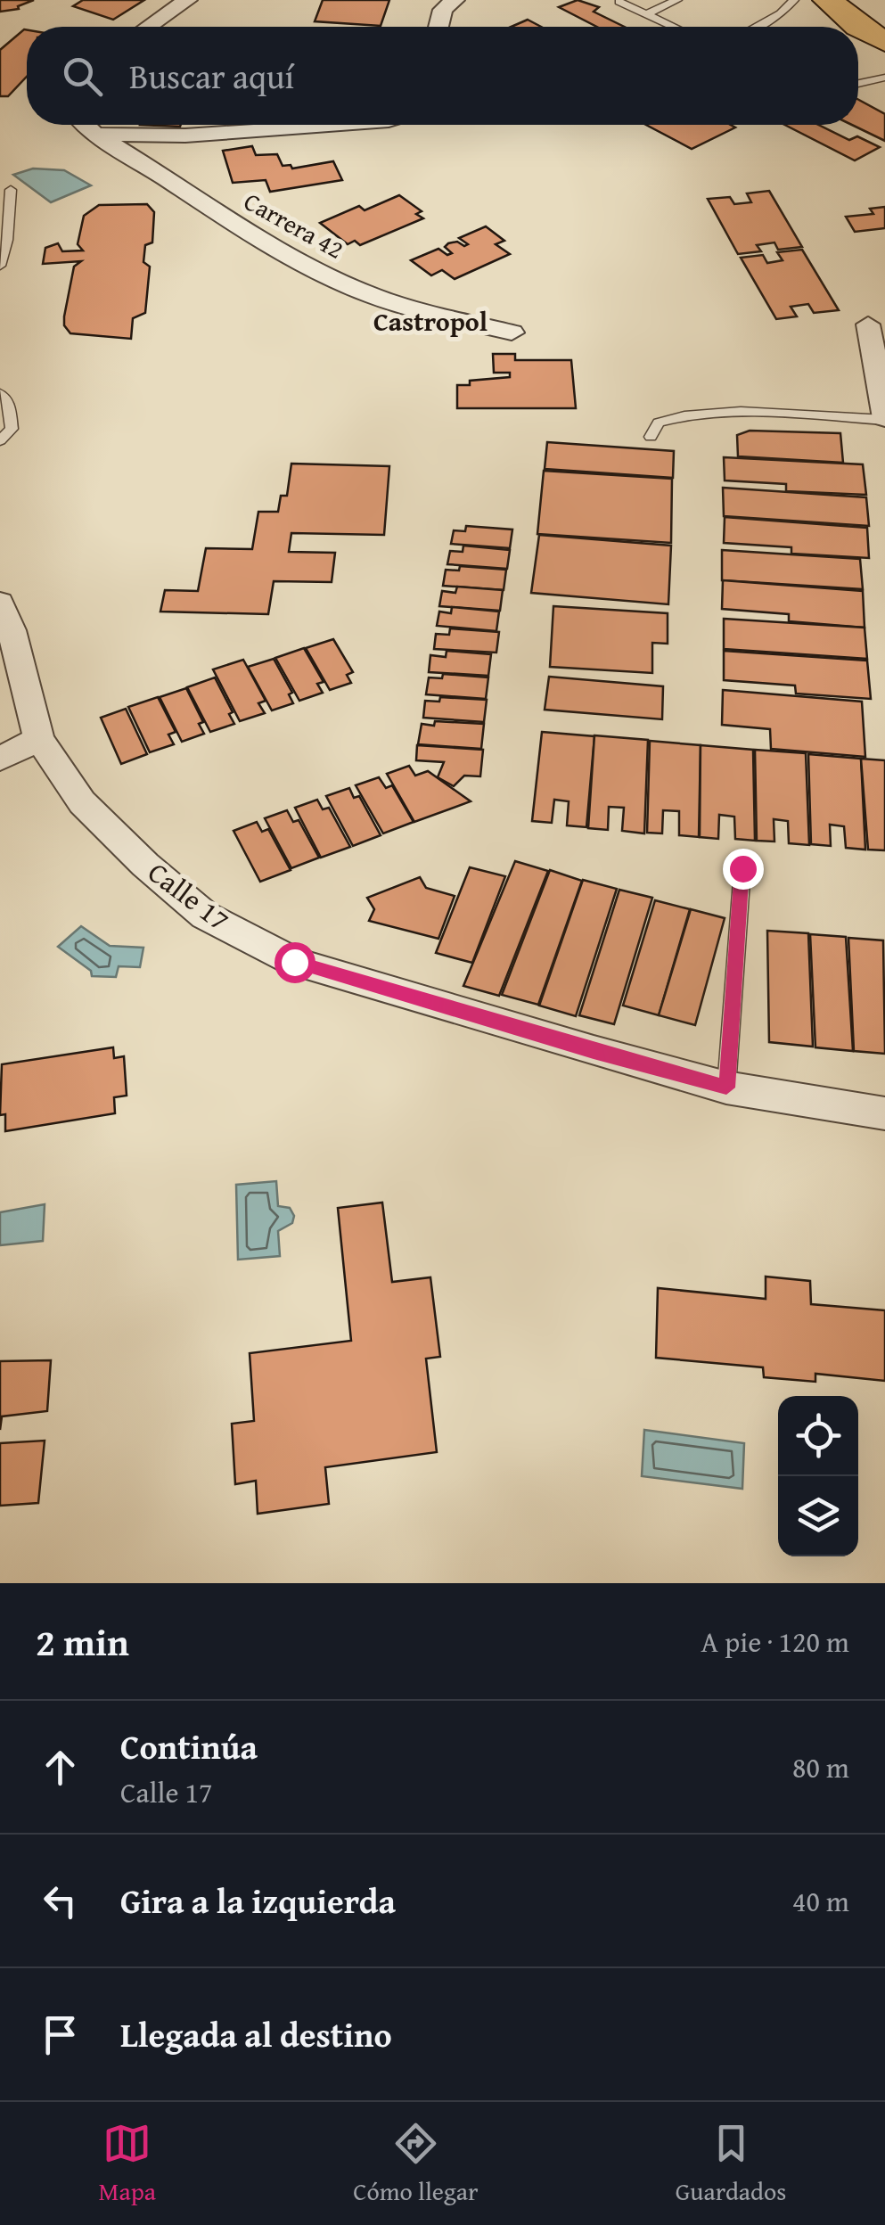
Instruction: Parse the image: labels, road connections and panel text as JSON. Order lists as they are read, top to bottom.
{
  "streets": {
    "street": ["Carrera 42", "Calle 17"]
  },
  "districts": ["Castropol"],
  "page": {
    "search": "Buscar aquí",
    "heading": ["2 min", "A pie · 120 m"],
    "list": [
      ["Continúa", "Calle 17", "80 m"],
      ["Gira a la izquierda", "40 m"],
      "Llegada al destino"
    ],
    "nav": ["Mapa", "Cómo llegar", "Guardados"]
  }
}
